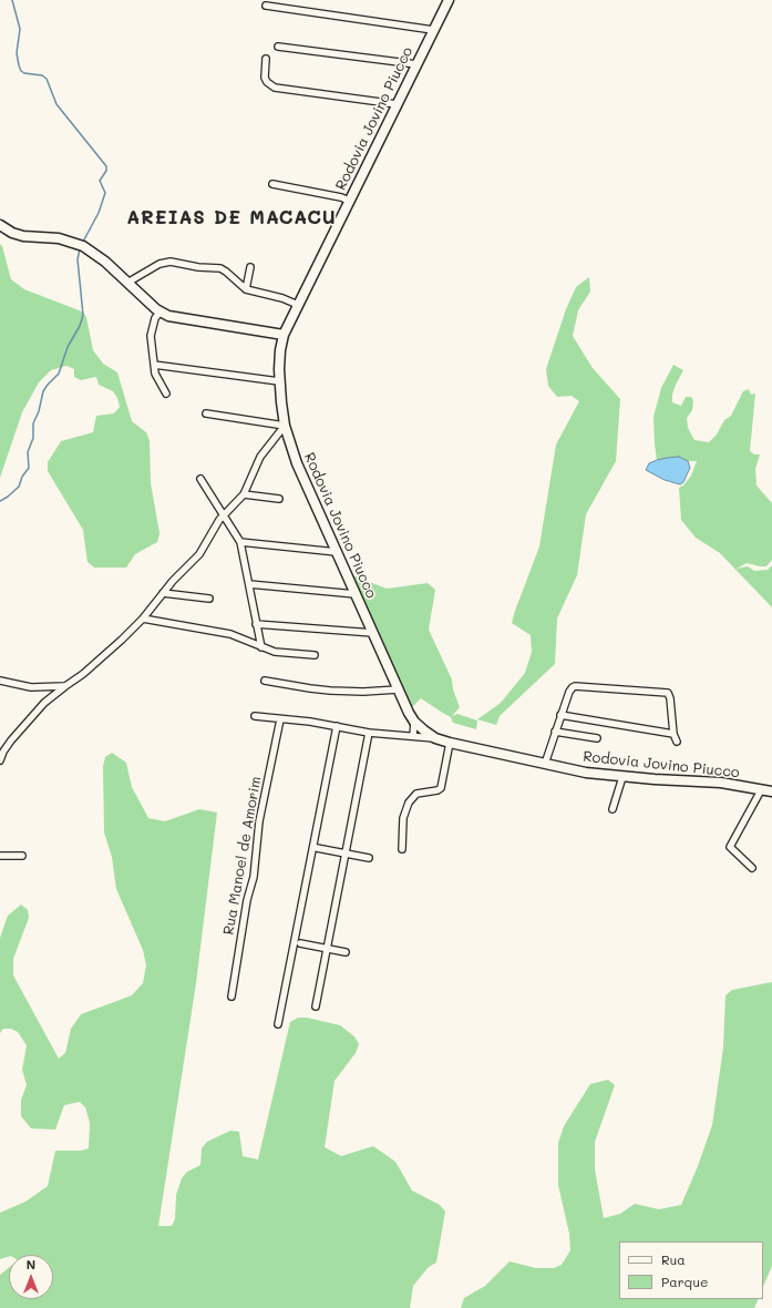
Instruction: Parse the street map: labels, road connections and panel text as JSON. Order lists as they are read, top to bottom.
{
  "streets": {
    "main road": ["Rodovia Jovino Piucco"],
    "street": ["Rua Manoel de Amorim"]
  },
  "districts": ["AREIAS DE MACACU"],
  "legend": ["Rua", "Parque"],
  "north": "top"
}
